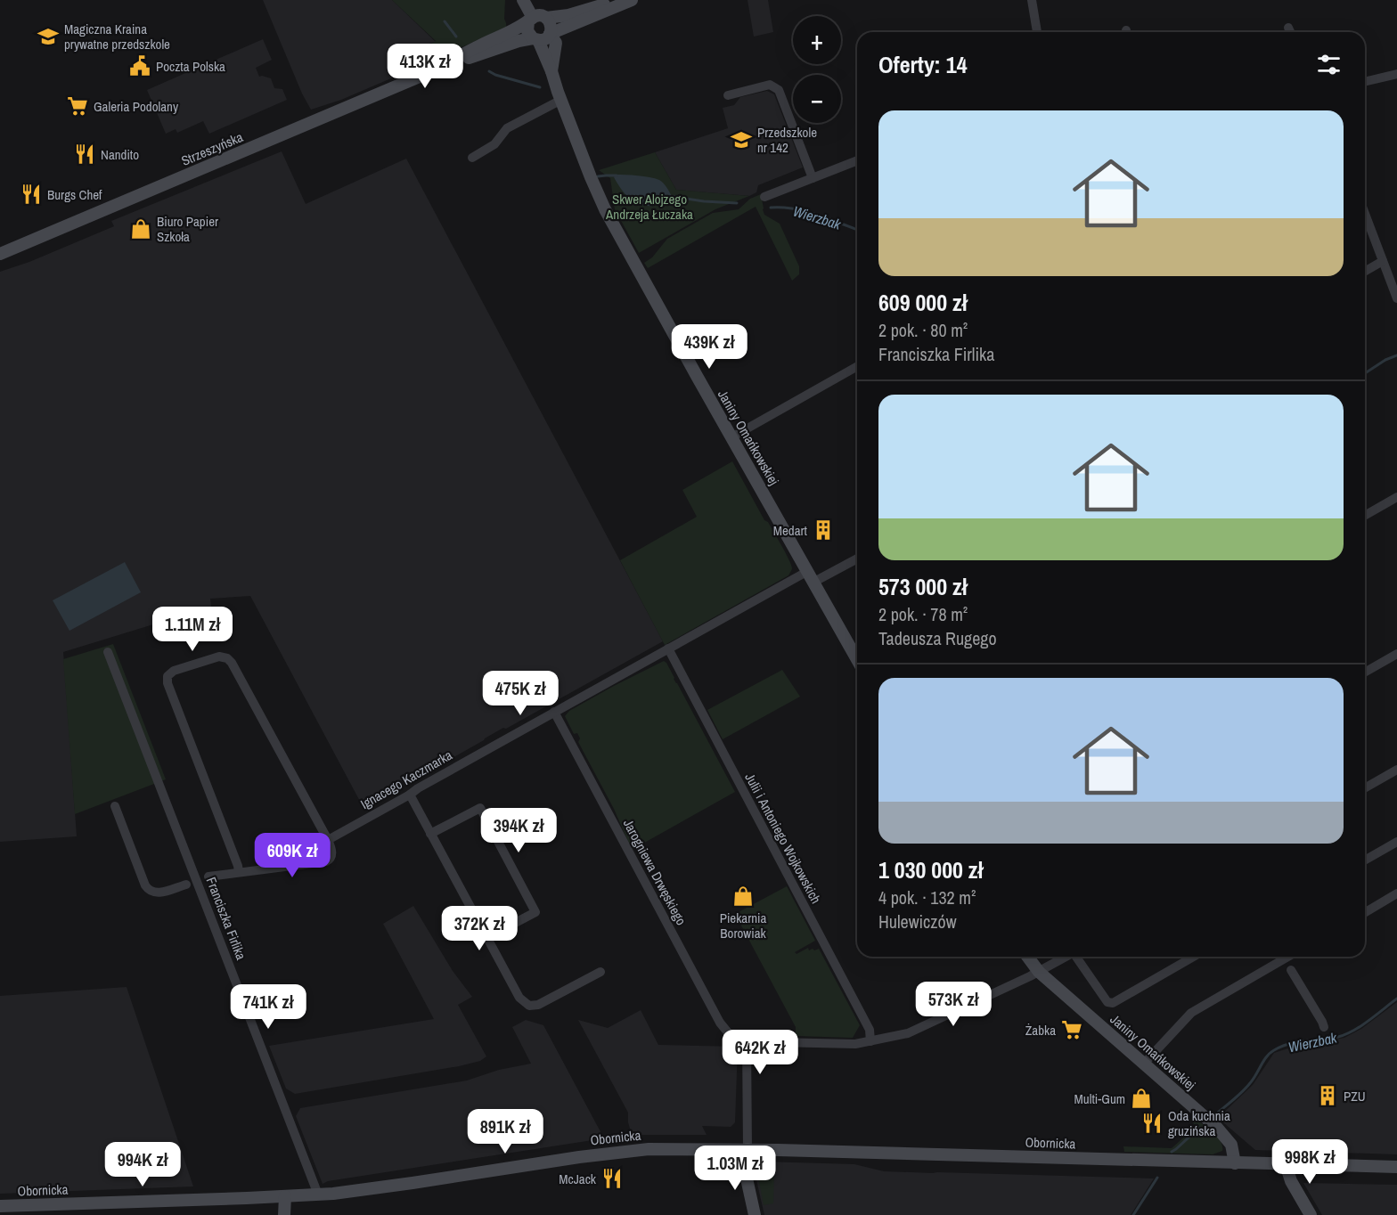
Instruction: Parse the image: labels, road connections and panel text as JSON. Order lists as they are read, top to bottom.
{
  "streets": {
    "street": [
      "Strzeszyńska",
      "Janiny Omańkowskiej",
      "Ignacego Kaczmarka",
      "Julii i Antoniego Wojkowskich",
      "Jarogniewa Drwęskiego",
      "Franciszka Firlika",
      "Obornicka"
    ]
  },
  "crossings": [
    ["Strzeszyńska", "Janiny Omańkowskiej"],
    ["Janiny Omańkowskiej", "Ignacego Kaczmarka"],
    ["Janiny Omańkowskiej", "Obornicka"],
    ["Ignacego Kaczmarka", "Julii i Antoniego Wojkowskich"],
    ["Ignacego Kaczmarka", "Jarogniewa Drwęskiego"],
    ["Ignacego Kaczmarka", "Franciszka Firlika"],
    ["Franciszka Firlika", "Obornicka"]
  ],
  "water": ["Wierzbak"],
  "parks": ["Skwer Alojzego Andrzeja Łuczaka"],
  "places": {
    "school or university": ["Magiczna Kraina prywatne przedszkole", "Przedszkole nr 142"],
    "public building": ["Poczta Polska"],
    "supermarket": ["Galeria Podolany", "Żabka"],
    "restaurant": [
      "Nandito",
      "Burgs Chef",
      "Oda kuchnia gruzińska",
      "McJack"
    ],
    "shop": ["Biuro Papier Szkoła", "Piekarnia Borowiak", "Multi-Gum"],
    "building": ["Medart", "PZU"]
  },
  "page": {
    "map_buttons": ["+", "−"],
    "heading": "Oferty: 14",
    "price": [
      "413K zł",
      "439K zł",
      "1.11M zł",
      "475K zł",
      "394K zł",
      "609K zł",
      "372K zł",
      "573K zł",
      "741K zł",
      "642K zł",
      "891K zł",
      "998K zł",
      "994K zł",
      "1.03M zł"
    ],
    "list": [
      {
        "name": "609 000 zł",
        "note": "2 pok. · 80 m² · Franciszka Firlika"
      },
      {
        "name": "573 000 zł",
        "note": "2 pok. · 78 m² · Tadeusza Rugego"
      },
      {
        "name": "1 030 000 zł",
        "note": "4 pok. · 132 m² · Hulewiczów"
      }
    ]
  }
}
